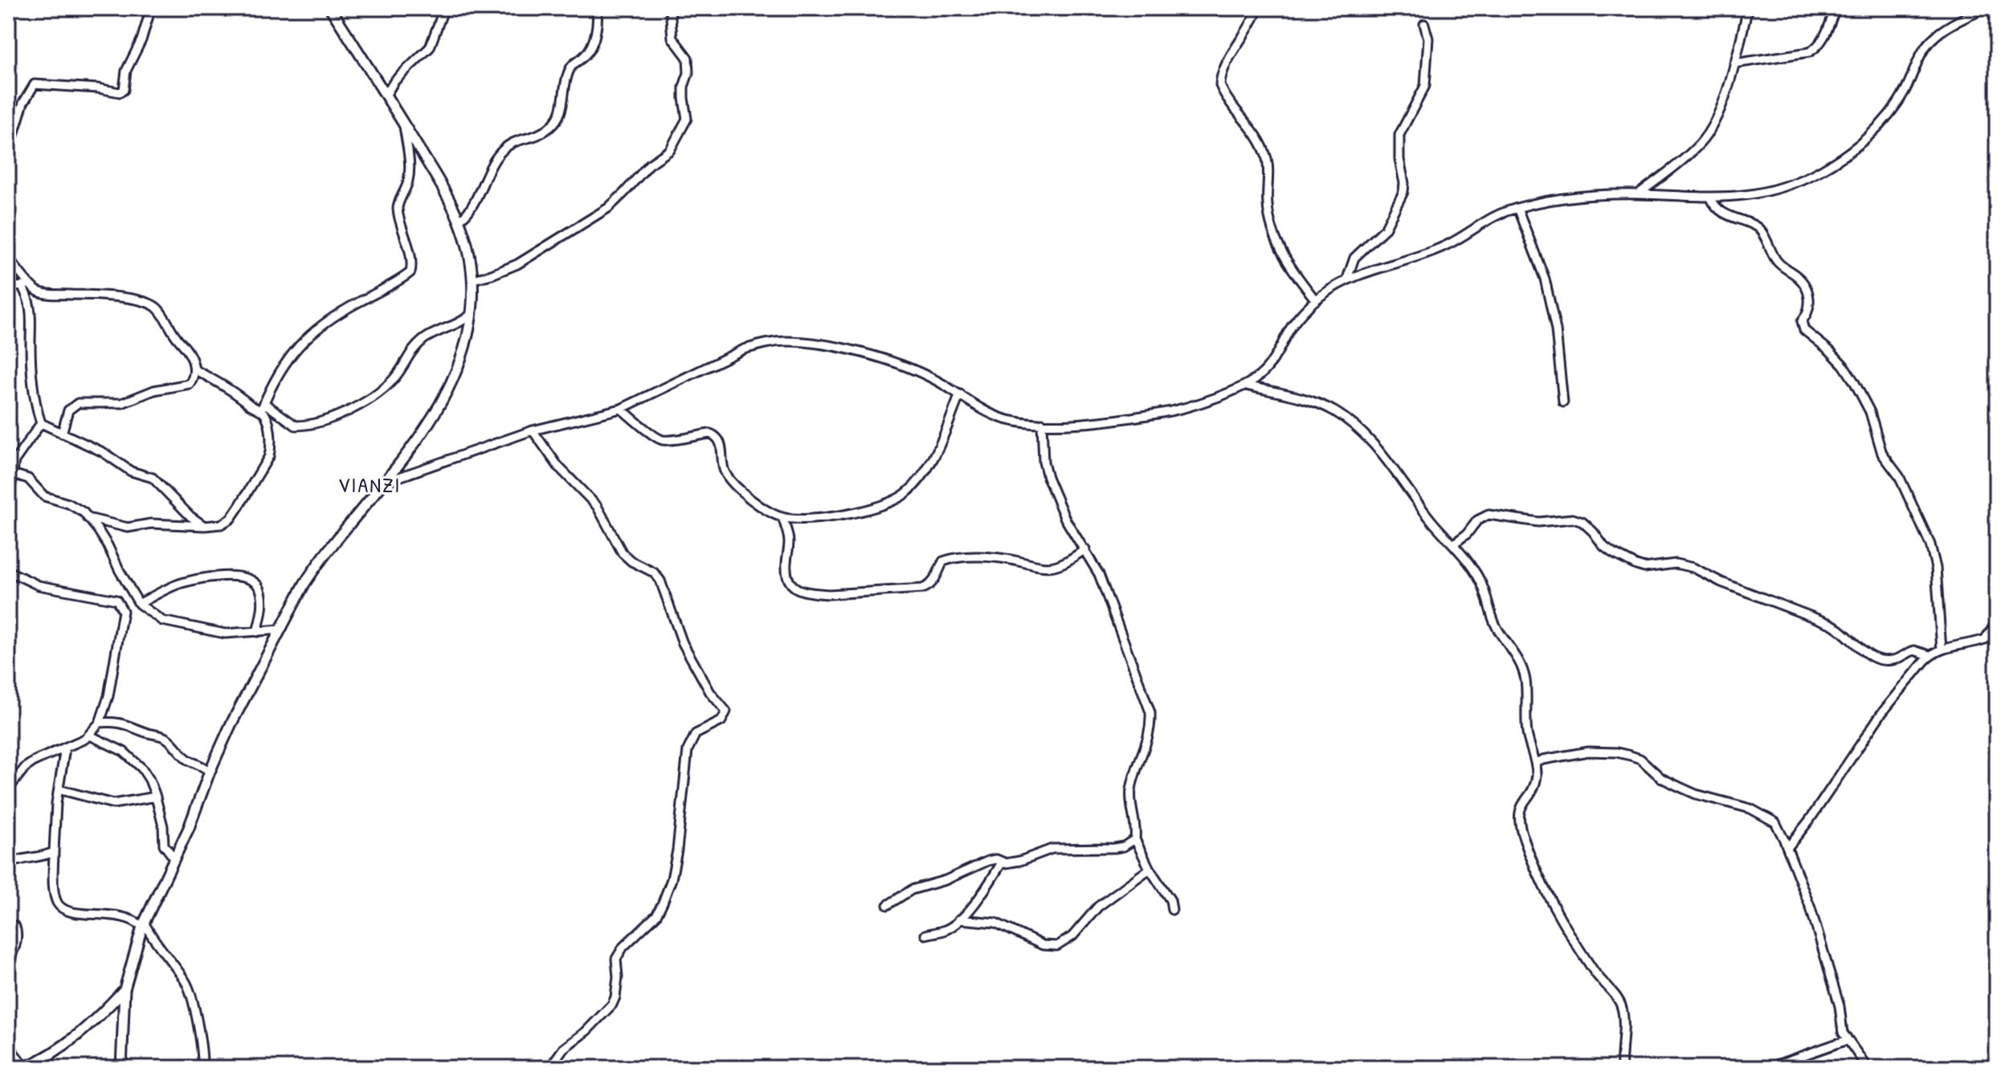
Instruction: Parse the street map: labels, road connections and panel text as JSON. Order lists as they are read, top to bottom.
{
  "districts": ["VIANZI"]
}
